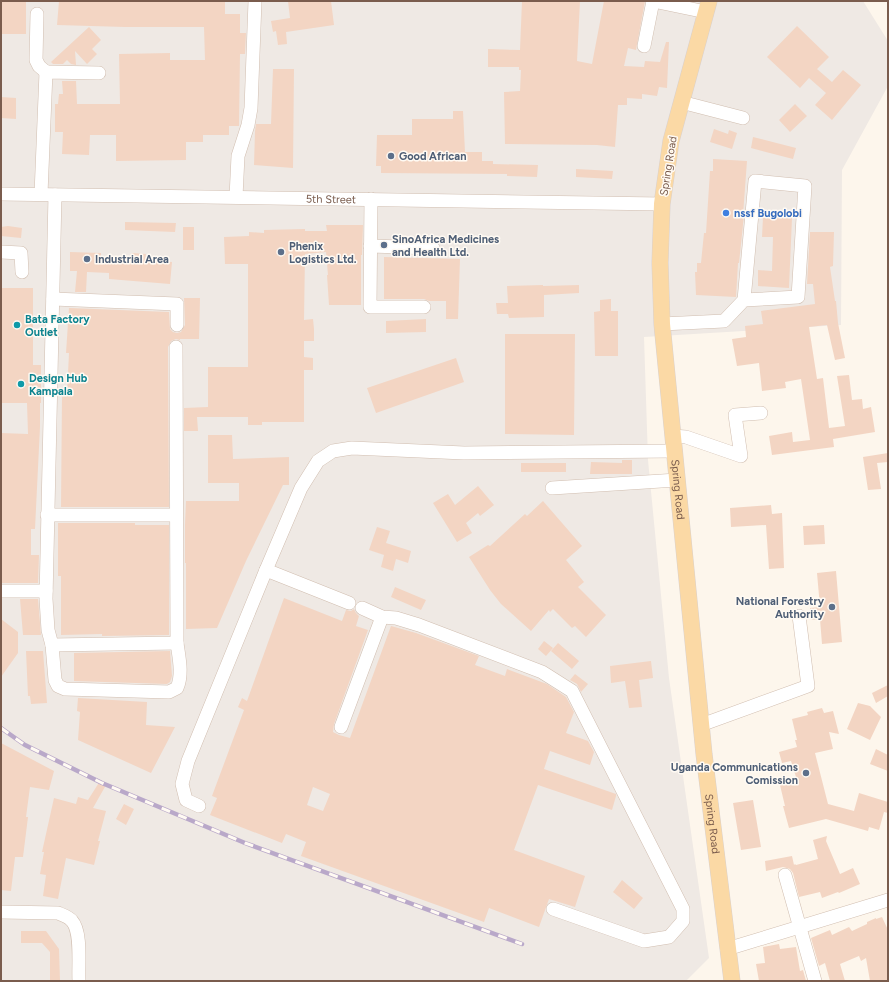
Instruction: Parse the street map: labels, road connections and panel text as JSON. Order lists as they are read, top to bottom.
{
  "streets": {
    "main road": ["Spring Road"],
    "street": ["5th Street"]
  },
  "crossings": [
    ["Spring Road", "5th Street"]
  ],
  "places": [
    "Good African",
    "nssf Bugolobi",
    "SinoAfrica Medicines and Health Ltd.",
    "Phenix Logistics Ltd.",
    "Industrial Area",
    "Bata Factory Outlet",
    "Design Hub Kampala",
    "National Forestry Authority",
    "Uganda Communications Comission"
  ]
}
